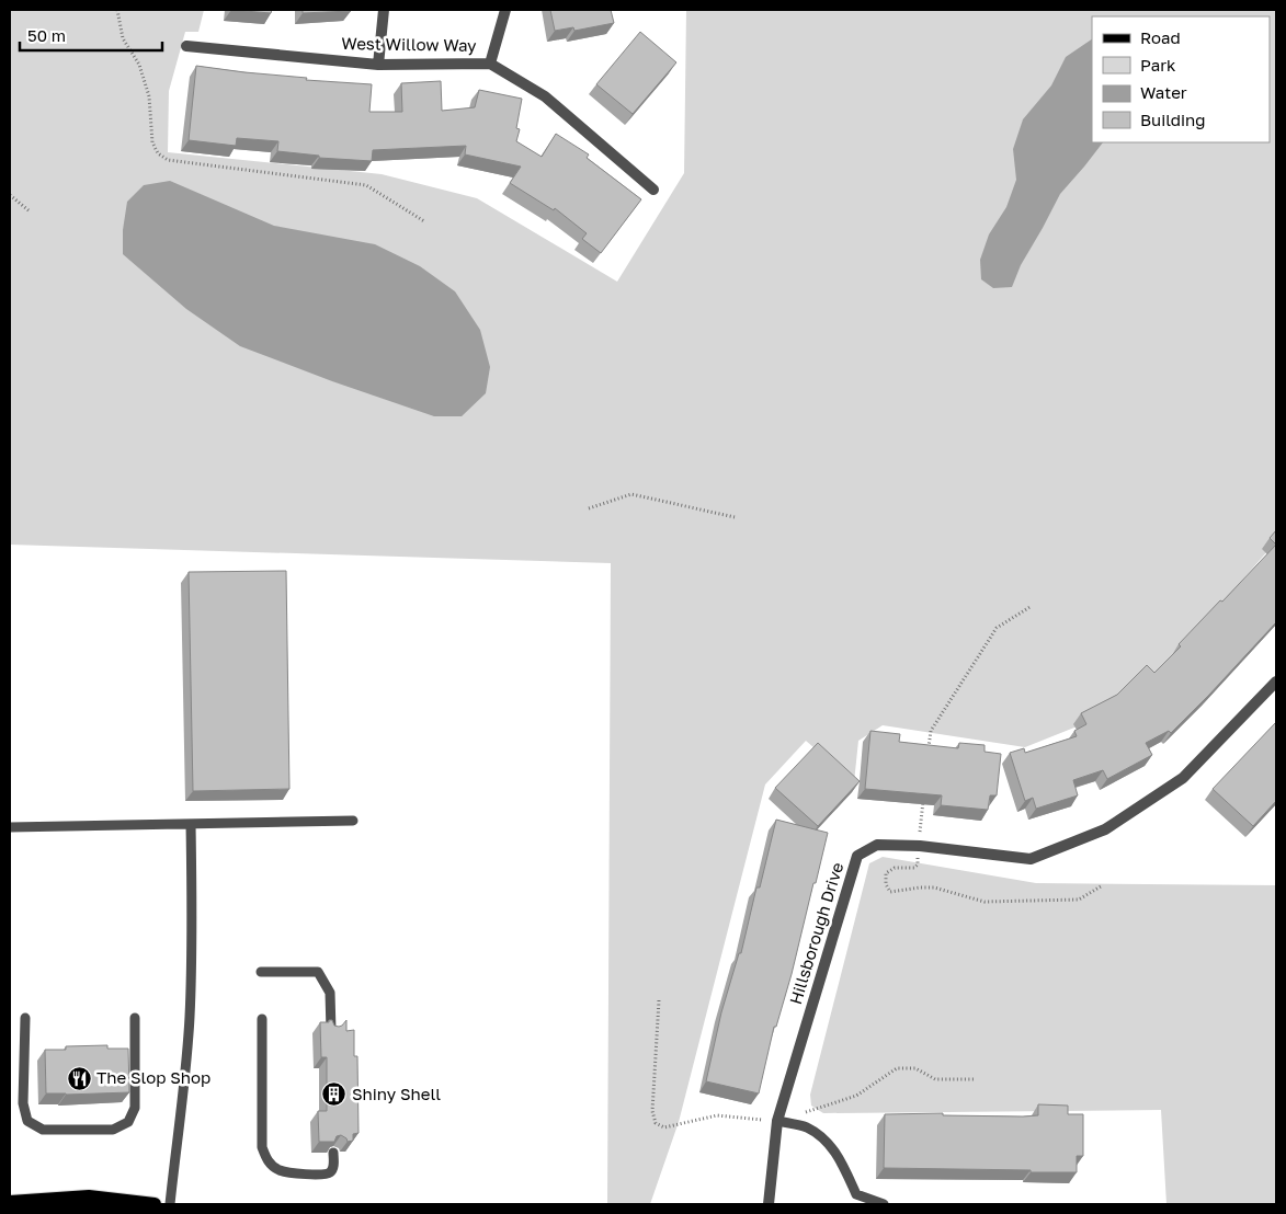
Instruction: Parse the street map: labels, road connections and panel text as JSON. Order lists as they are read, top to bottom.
{
  "streets": {
    "street": ["West Willow Way", "Hillsborough Drive"]
  },
  "places": {
    "restaurant": ["The Slop Shop"],
    "building": ["Shiny Shell"]
  },
  "legend": [
    "Road",
    "Park",
    "Water",
    "Building"
  ],
  "scale_bar": "50 m"
}
